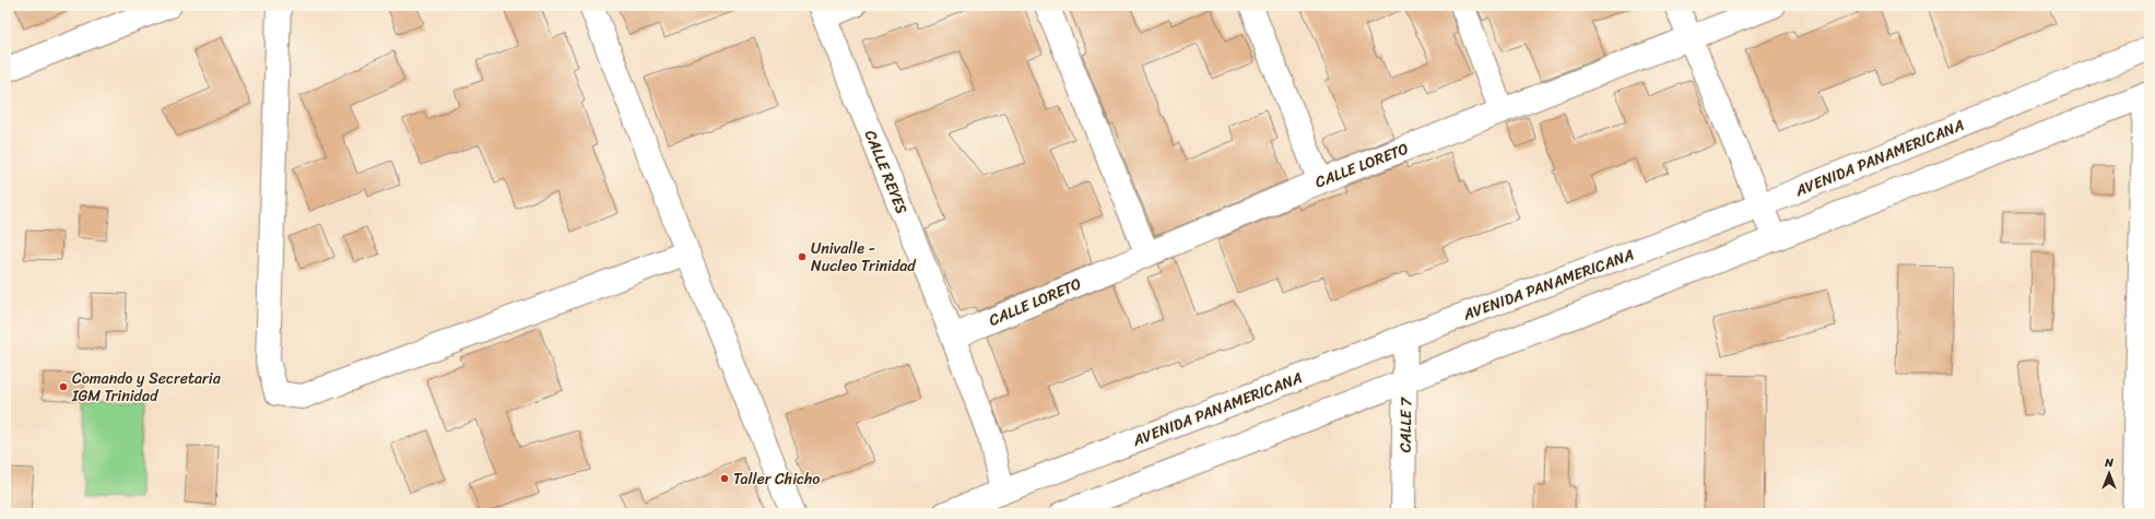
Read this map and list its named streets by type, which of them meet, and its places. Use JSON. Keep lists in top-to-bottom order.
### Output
{
  "streets": {
    "main road": [
      "AVENIDA PANAMERICANA",
      "CALLE LORETO",
      "CALLE REYES",
      "CALLE 7"
    ]
  },
  "crossings": [
    ["AVENIDA PANAMERICANA", "CALLE REYES"],
    ["AVENIDA PANAMERICANA", "CALLE 7"],
    ["CALLE LORETO", "CALLE REYES"]
  ],
  "places": ["Univalle - Nucleo Trinidad", "Comando y Secretaria IGM Trinidad", "Taller Chicho"],
  "north": "top"
}
